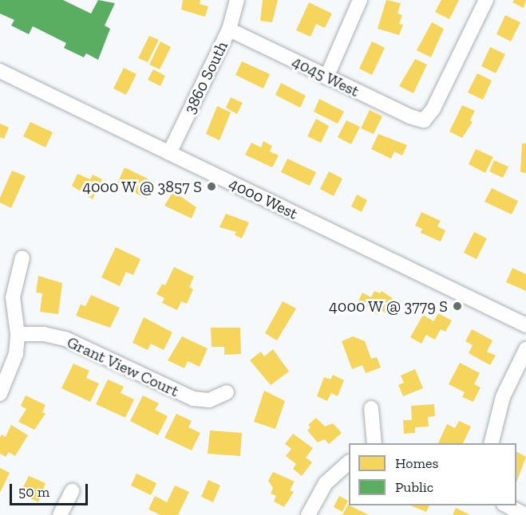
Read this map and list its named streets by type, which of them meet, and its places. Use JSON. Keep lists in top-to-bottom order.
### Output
{
  "streets": {
    "street": [
      "4045 West",
      "3860 South",
      "4000 West",
      "Grant View Court"
    ]
  },
  "crossings": [
    ["4045 West", "3860 South"],
    ["3860 South", "4000 West"]
  ],
  "places": ["4000 W @ 3857 S", "4000 W @ 3779 S"],
  "legend": ["Homes", "Public"],
  "scale_bar": "50 m"
}
